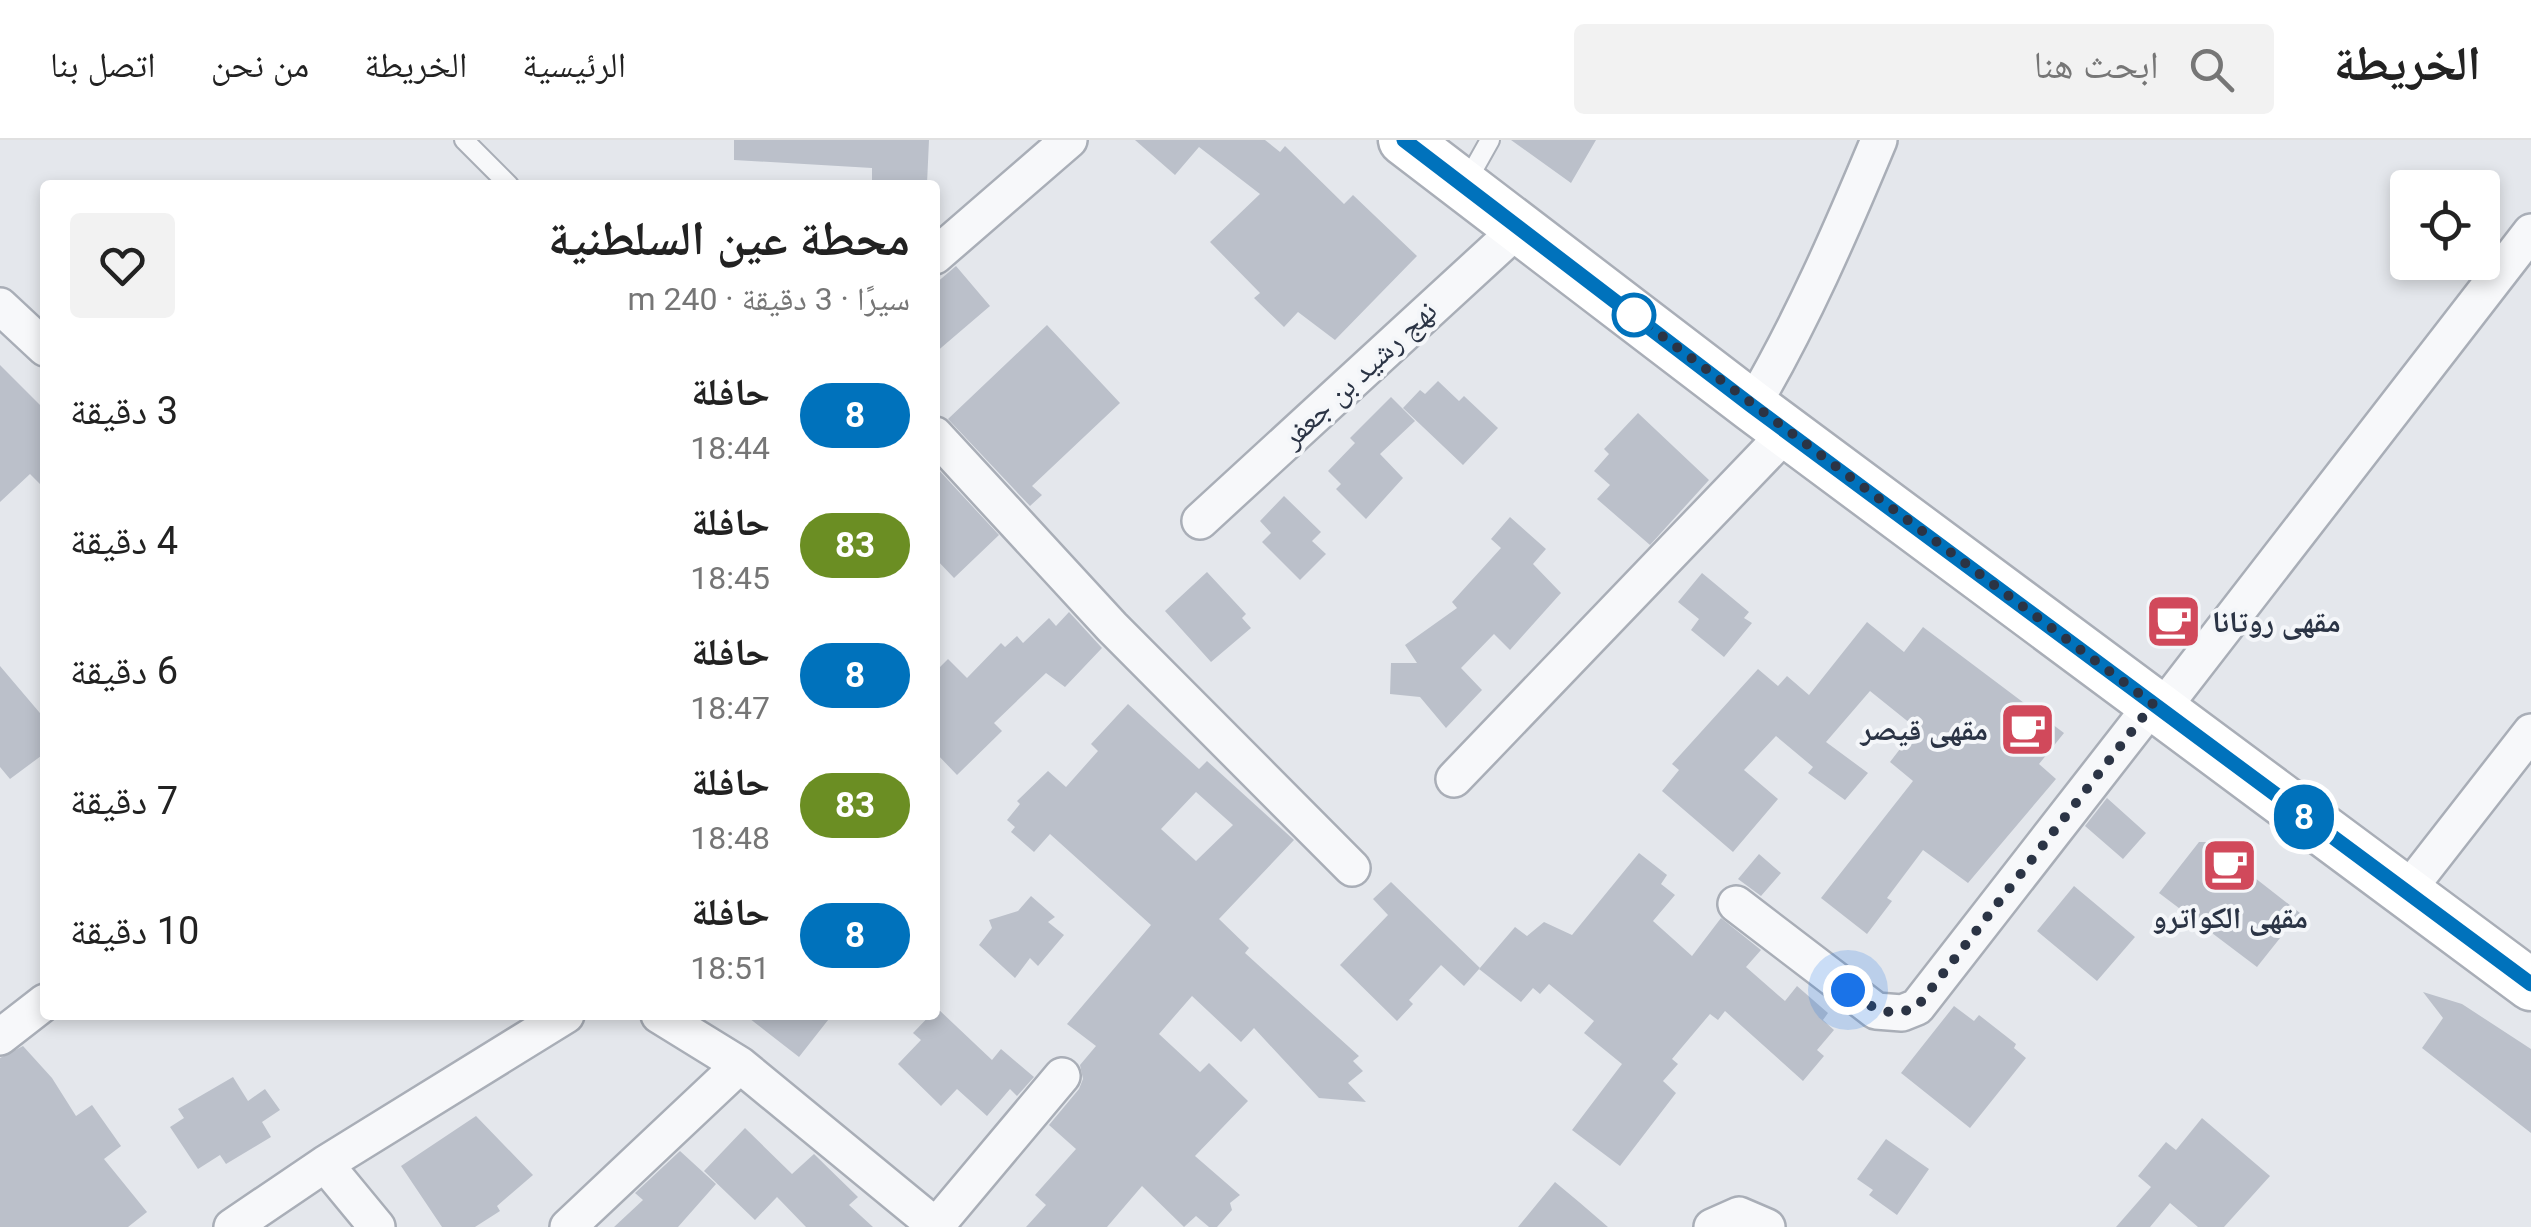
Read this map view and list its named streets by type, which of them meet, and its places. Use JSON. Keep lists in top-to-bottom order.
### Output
{
  "streets": {
    "street": ["نهج رشيد بن جعفر"]
  },
  "places": {
    "cafe": ["مقهى روتانا", "مقهى قيصر", "مقهى الكواترو"]
  },
  "lines": ["bus line 8"],
  "page": {
    "header": "الخريطة",
    "search": "ابحث هنا",
    "nav": [
      "الرئيسية",
      "الخريطة",
      "من نحن",
      "اتصل بنا"
    ],
    "on_map": "8",
    "heading": ["محطة عين السلطنية", "سيرًا · 3 دقيقة · 240 m"],
    "list": [
      {
        "mark": "8",
        "name": "حافلة",
        "note": "18:44",
        "value": "3 دقيقة"
      },
      {
        "mark": "83",
        "name": "حافلة",
        "note": "18:45",
        "value": "4 دقيقة"
      },
      {
        "mark": "8",
        "name": "حافلة",
        "note": "18:47",
        "value": "6 دقيقة"
      },
      {
        "mark": "83",
        "name": "حافلة",
        "note": "18:48",
        "value": "7 دقيقة"
      },
      {
        "mark": "8",
        "name": "حافلة",
        "note": "18:51",
        "value": "10 دقيقة"
      }
    ]
  }
}
